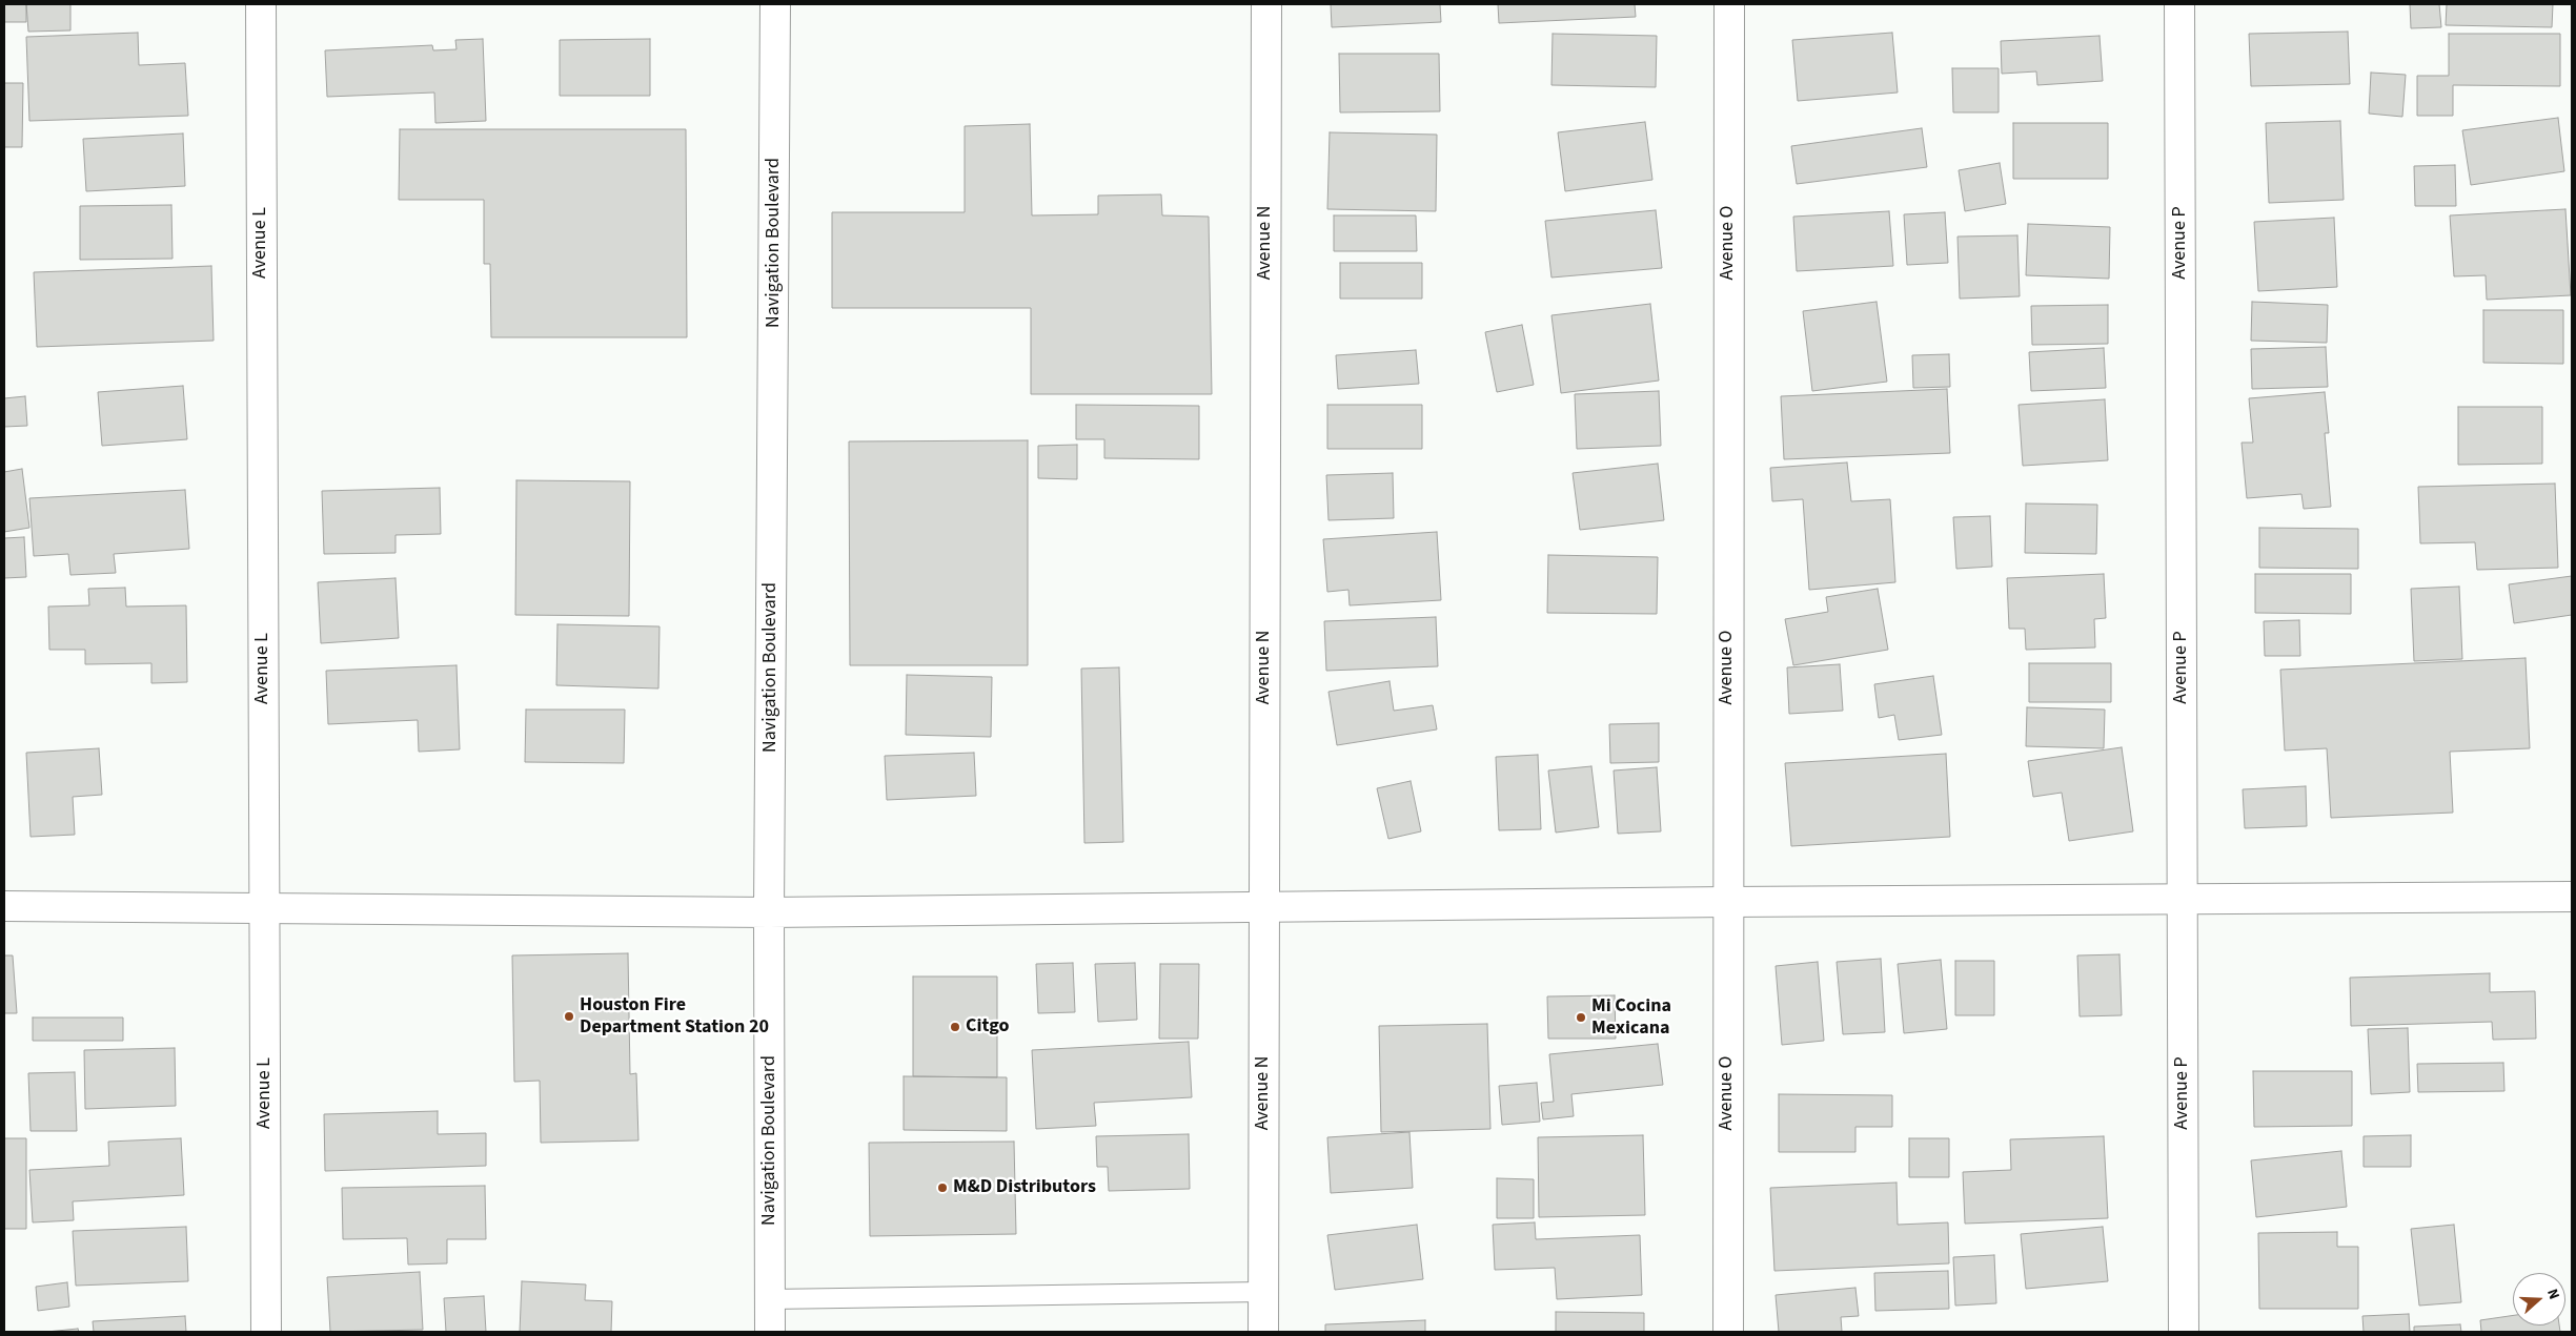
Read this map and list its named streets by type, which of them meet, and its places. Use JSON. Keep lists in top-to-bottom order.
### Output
{
  "streets": {
    "street": [
      "Avenue L",
      "Navigation Boulevard",
      "Avenue N",
      "Avenue O",
      "Avenue P"
    ]
  },
  "places": [
    "Houston Fire Department Station 20",
    "Mi Cocina Mexicana",
    "Citgo",
    "M&D Distributors"
  ],
  "north": "right"
}
